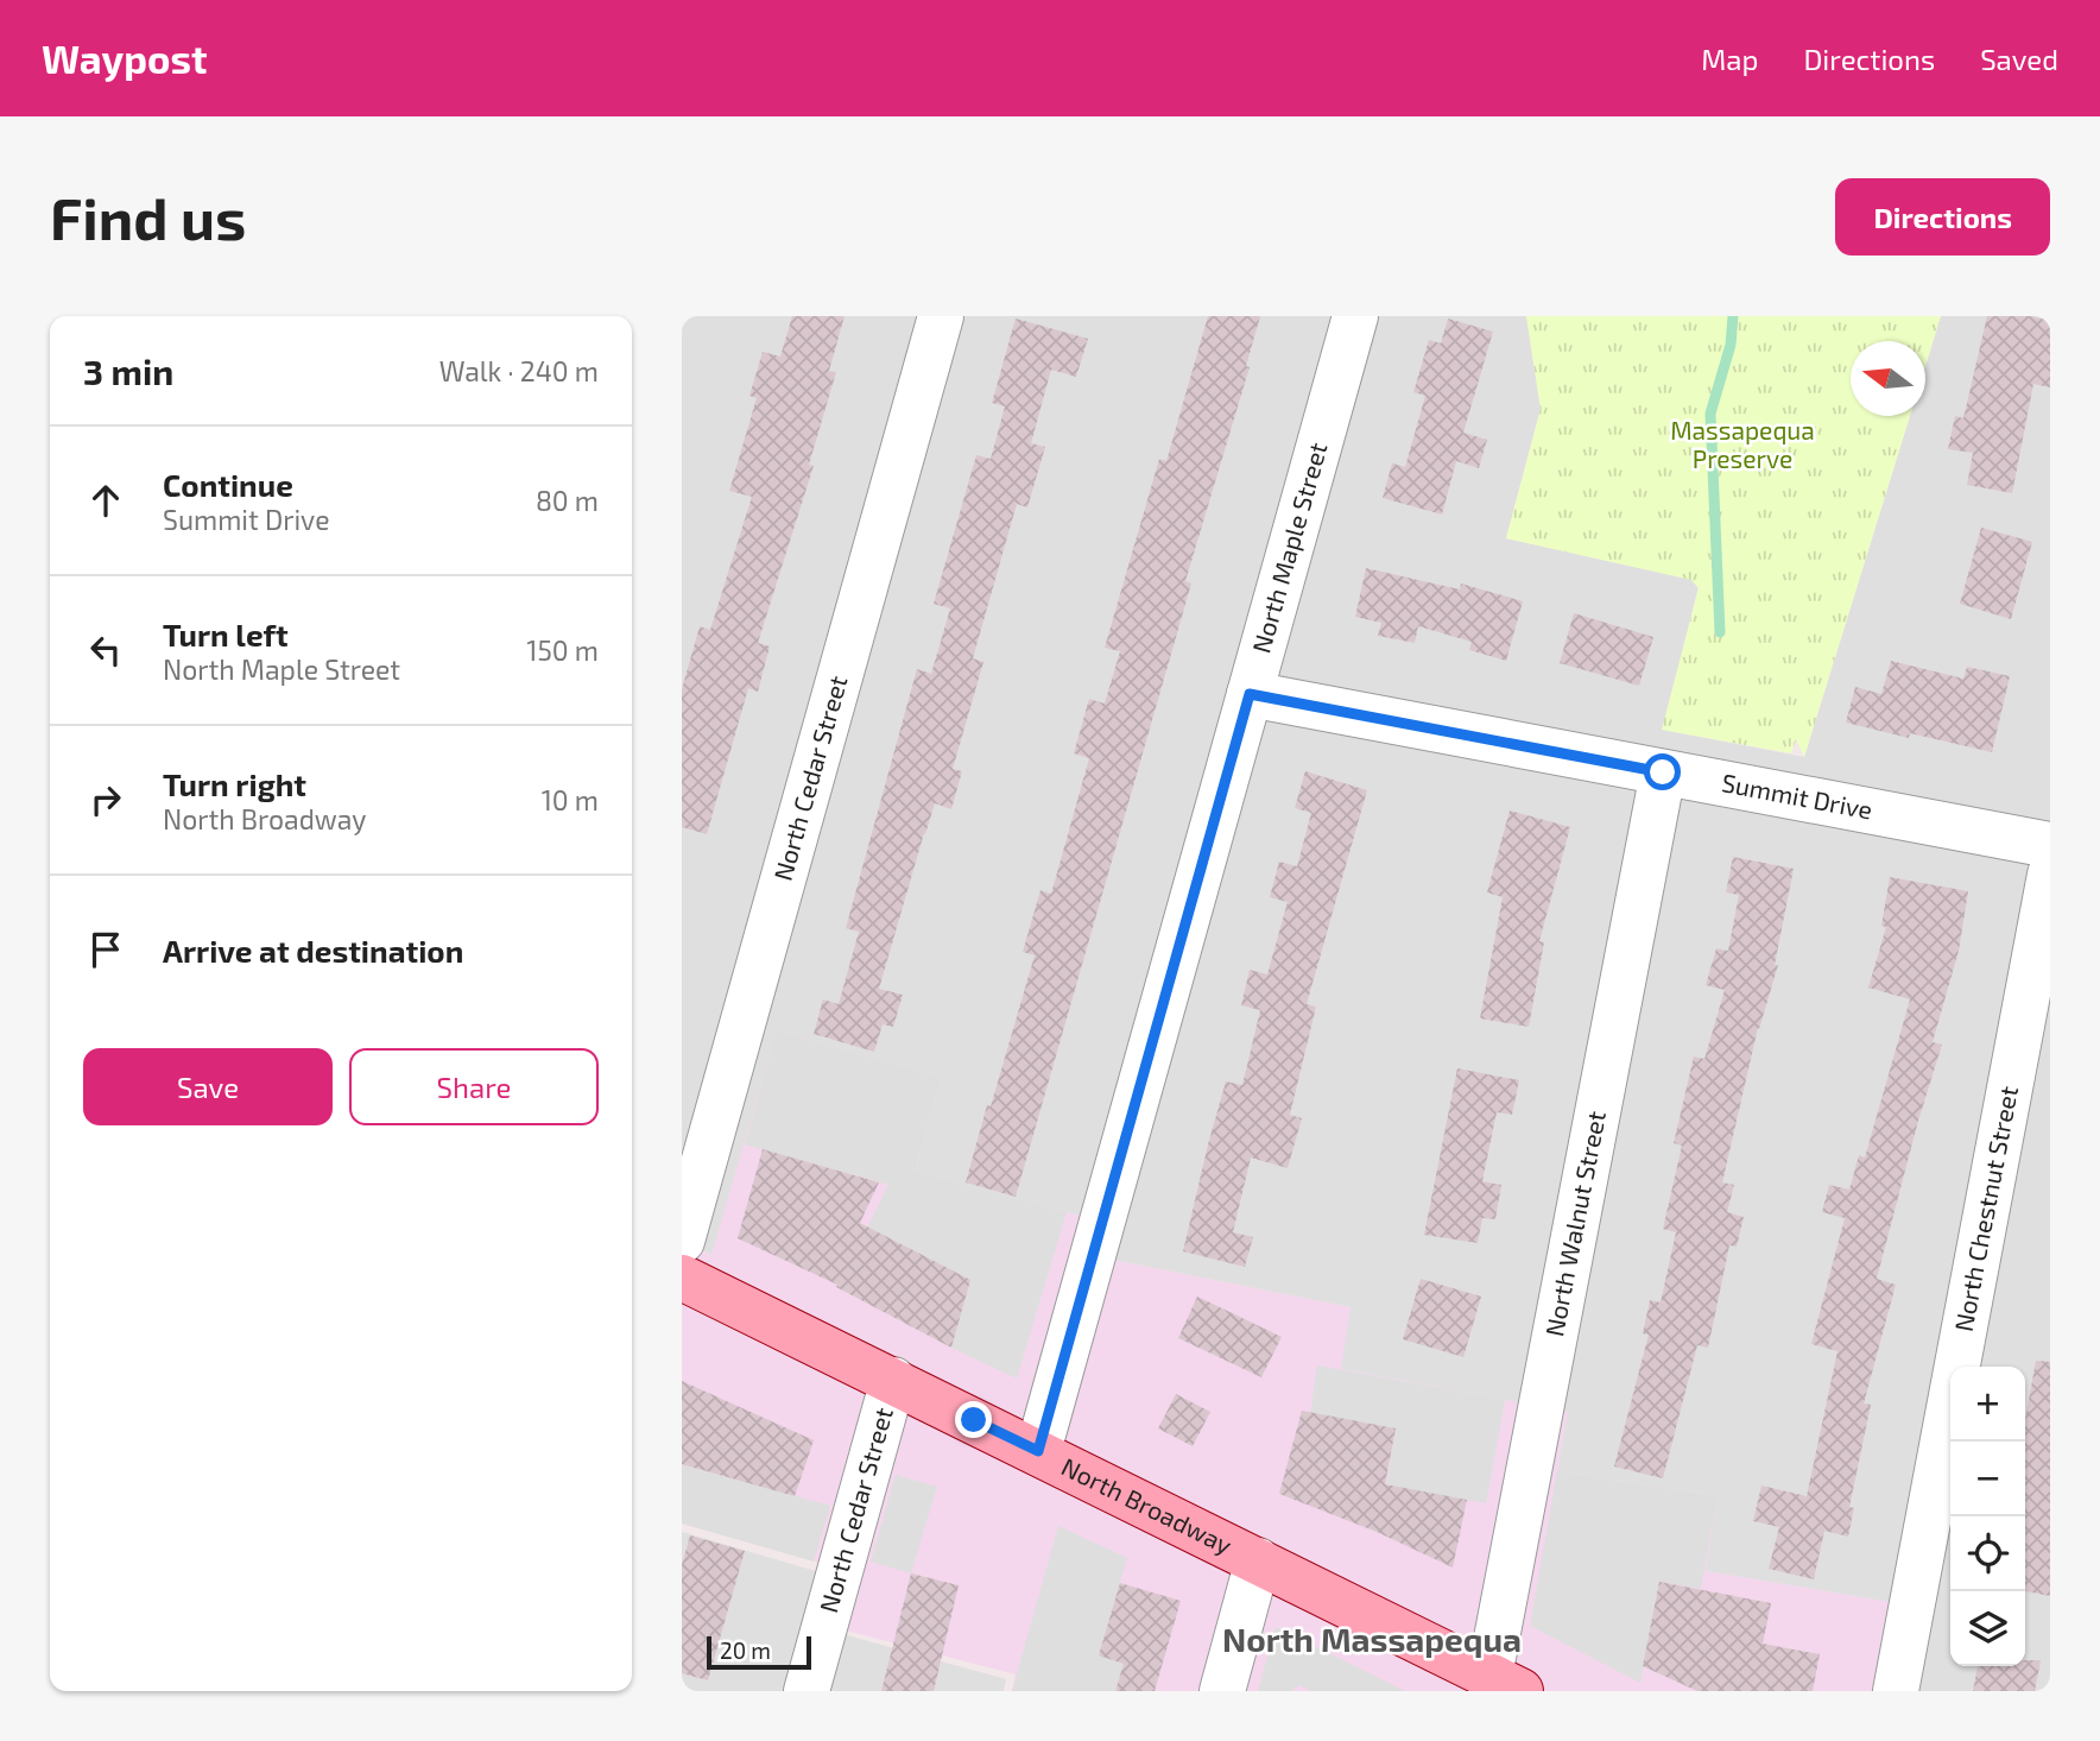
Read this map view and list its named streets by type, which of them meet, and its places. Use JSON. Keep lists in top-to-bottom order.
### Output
{
  "streets": {
    "main road": ["North Broadway"],
    "street": [
      "North Maple Street",
      "North Cedar Street",
      "Summit Drive",
      "North Chestnut Street",
      "North Walnut Street"
    ]
  },
  "crossings": [
    ["North Maple Street", "Summit Drive"],
    ["North Maple Street", "North Broadway"],
    ["North Cedar Street", "North Broadway"],
    ["Summit Drive", "North Walnut Street"],
    ["North Walnut Street", "North Broadway"]
  ],
  "districts": ["North Massapequa"],
  "parks": ["Massapequa Preserve"],
  "scale_bar": "20 m",
  "north": "left",
  "page": {
    "header": "Waypost",
    "nav": ["Map", "Directions", "Saved"],
    "buttons": [
      "Directions",
      ["Save", "Share"]
    ],
    "title": "Find us",
    "heading": ["3 min", "Walk · 240 m"],
    "list": [
      ["Continue", "Summit Drive", "80 m"],
      ["Turn left", "North Maple Street", "150 m"],
      ["Turn right", "North Broadway", "10 m"],
      "Arrive at destination"
    ],
    "map_buttons": ["+", "−"],
    "scale": "20 m"
  }
}
